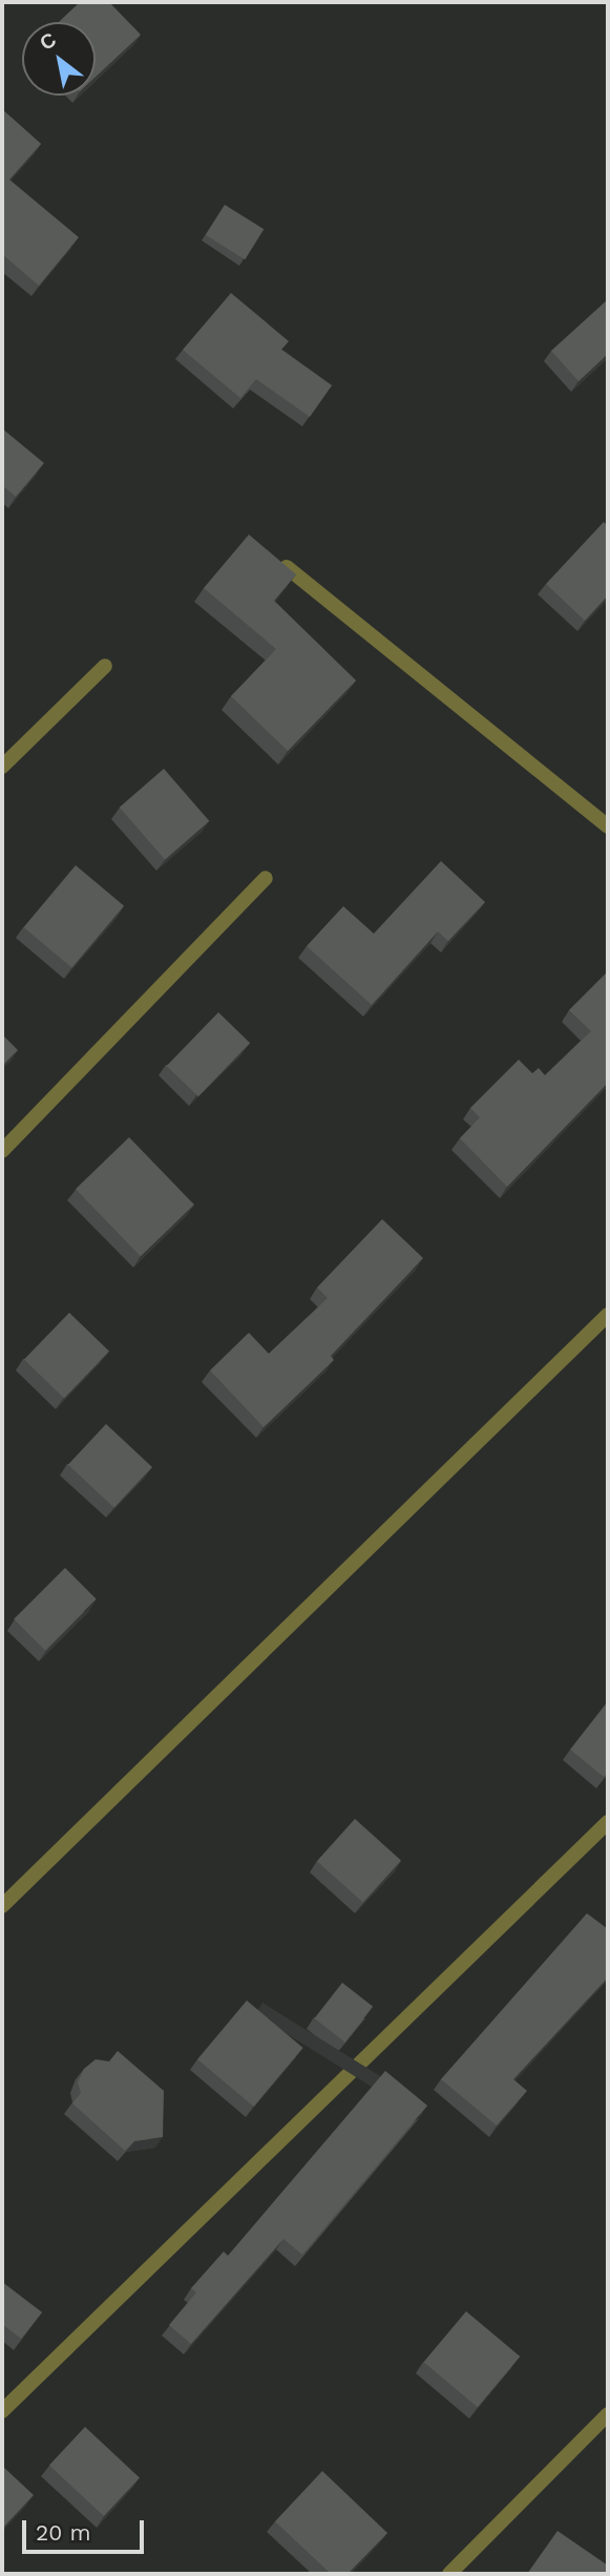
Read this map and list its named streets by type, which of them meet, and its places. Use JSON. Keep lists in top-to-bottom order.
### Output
{
  "scale_bar": "20 m",
  "north": "top left"
}
